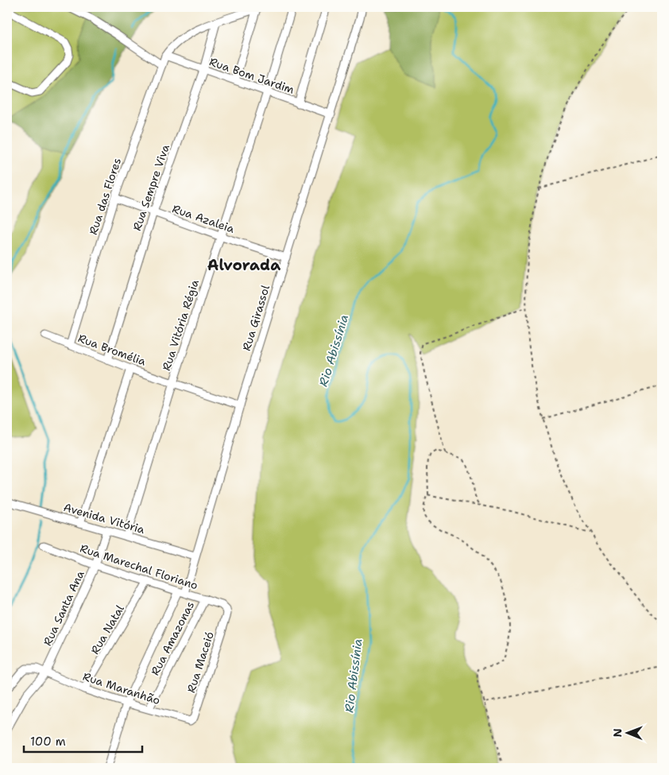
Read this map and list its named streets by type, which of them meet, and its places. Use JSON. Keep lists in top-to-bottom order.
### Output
{
  "streets": {
    "street": [
      "Rua Bom Jardim",
      "Rua Sempre Viva",
      "Rua das Flores",
      "Rua Azaleia",
      "Rua Girassol",
      "Rua Vitória Régia",
      "Rua Bromélia",
      "Avenida Vitória",
      "Rua Marechal Floriano",
      "Rua Santa Ana",
      "Rua Natal",
      "Rua Amazonas",
      "Rua Maceió",
      "Rua Maranhão"
    ]
  },
  "crossings": [
    ["Rua Bom Jardim", "Rua Sempre Viva"],
    ["Rua Bom Jardim", "Rua das Flores"],
    ["Rua Bom Jardim", "Rua Girassol"],
    ["Rua Bom Jardim", "Rua Vitória Régia"],
    ["Rua Sempre Viva", "Rua Azaleia"],
    ["Rua Sempre Viva", "Rua Bromélia"],
    ["Rua das Flores", "Rua Azaleia"],
    ["Rua das Flores", "Rua Bromélia"],
    ["Rua Azaleia", "Rua Girassol"],
    ["Rua Azaleia", "Rua Vitória Régia"],
    ["Rua Girassol", "Rua Bromélia"],
    ["Rua Girassol", "Avenida Vitória"],
    ["Rua Girassol", "Rua Marechal Floriano"],
    ["Rua Girassol", "Rua Maranhão"],
    ["Rua Vitória Régia", "Rua Bromélia"],
    ["Rua Vitória Régia", "Avenida Vitória"],
    ["Avenida Vitória", "Rua Santa Ana"],
    ["Rua Marechal Floriano", "Rua Santa Ana"],
    ["Rua Marechal Floriano", "Rua Natal"],
    ["Rua Marechal Floriano", "Rua Amazonas"],
    ["Rua Marechal Floriano", "Rua Maceió"],
    ["Rua Santa Ana", "Rua Maranhão"],
    ["Rua Natal", "Rua Maranhão"],
    ["Rua Amazonas", "Rua Maranhão"],
    ["Rua Maceió", "Rua Maranhão"]
  ],
  "districts": ["Alvorada"],
  "water": ["Rio Abissínia"],
  "scale_bar": "100 m",
  "north": "left"
}
